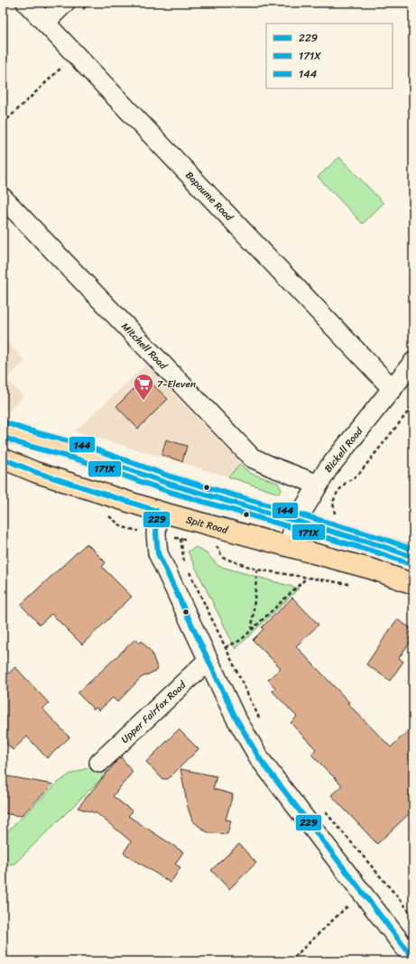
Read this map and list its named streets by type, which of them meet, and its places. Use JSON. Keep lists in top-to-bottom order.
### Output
{
  "streets": {
    "highway": ["Spit Road"],
    "street": [
      "Bapaume Road",
      "Mitchell Road",
      "Bickell Road",
      "Upper Fairfax Road"
    ]
  },
  "crossings": [
    ["Bapaume Road", "Bickell Road"],
    ["Mitchell Road", "Bickell Road"],
    ["Bickell Road", "Spit Road"]
  ],
  "places": {
    "supermarket": ["7-Eleven"]
  },
  "lines": ["transit line 144", "transit line 171X", "transit line 229"],
  "legend": ["229", "171X", "144"]
}
